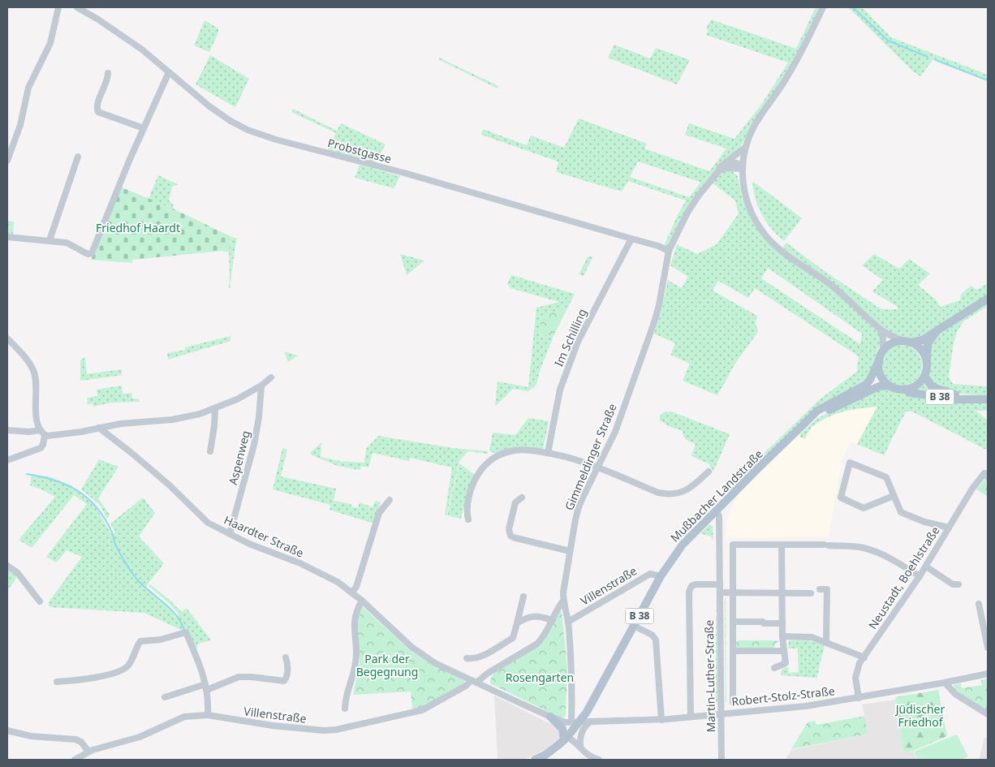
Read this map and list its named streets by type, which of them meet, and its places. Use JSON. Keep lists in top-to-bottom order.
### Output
{
  "streets": {
    "main road": ["B 38", "Mußbacher Landstraße"],
    "street": [
      "Probstgasse",
      "Im Schilling",
      "Gimmeldinger Straße",
      "Aspenweg",
      "Haardter Straße",
      "Neustadt, Boehlstraße",
      "Villenstraße",
      "Martin-Luther-Straße",
      "Robert-Stolz-Straße"
    ]
  },
  "crossings": [
    ["Probstgasse", "Im Schilling"],
    ["Probstgasse", "Gimmeldinger Straße"],
    ["B 38", "Gimmeldinger Straße"],
    ["B 38", "Mußbacher Landstraße"],
    ["B 38", "Haardter Straße"],
    ["B 38", "Robert-Stolz-Straße"],
    ["Gimmeldinger Straße", "Mußbacher Landstraße"],
    ["Gimmeldinger Straße", "Haardter Straße"],
    ["Gimmeldinger Straße", "Villenstraße"],
    ["Gimmeldinger Straße", "Robert-Stolz-Straße"],
    ["Aspenweg", "Haardter Straße"],
    ["Mußbacher Landstraße", "Haardter Straße"],
    ["Mußbacher Landstraße", "Villenstraße"],
    ["Mußbacher Landstraße", "Martin-Luther-Straße"],
    ["Mußbacher Landstraße", "Robert-Stolz-Straße"],
    ["Haardter Straße", "Villenstraße"],
    ["Haardter Straße", "Robert-Stolz-Straße"],
    ["Neustadt, Boehlstraße", "Martin-Luther-Straße"],
    ["Neustadt, Boehlstraße", "Robert-Stolz-Straße"],
    ["Martin-Luther-Straße", "Robert-Stolz-Straße"]
  ],
  "parks": [
    "Friedhof Haardt",
    "Park der Begegnung",
    "Rosengarten",
    "Jüdischer Friedhof"
  ]
}
